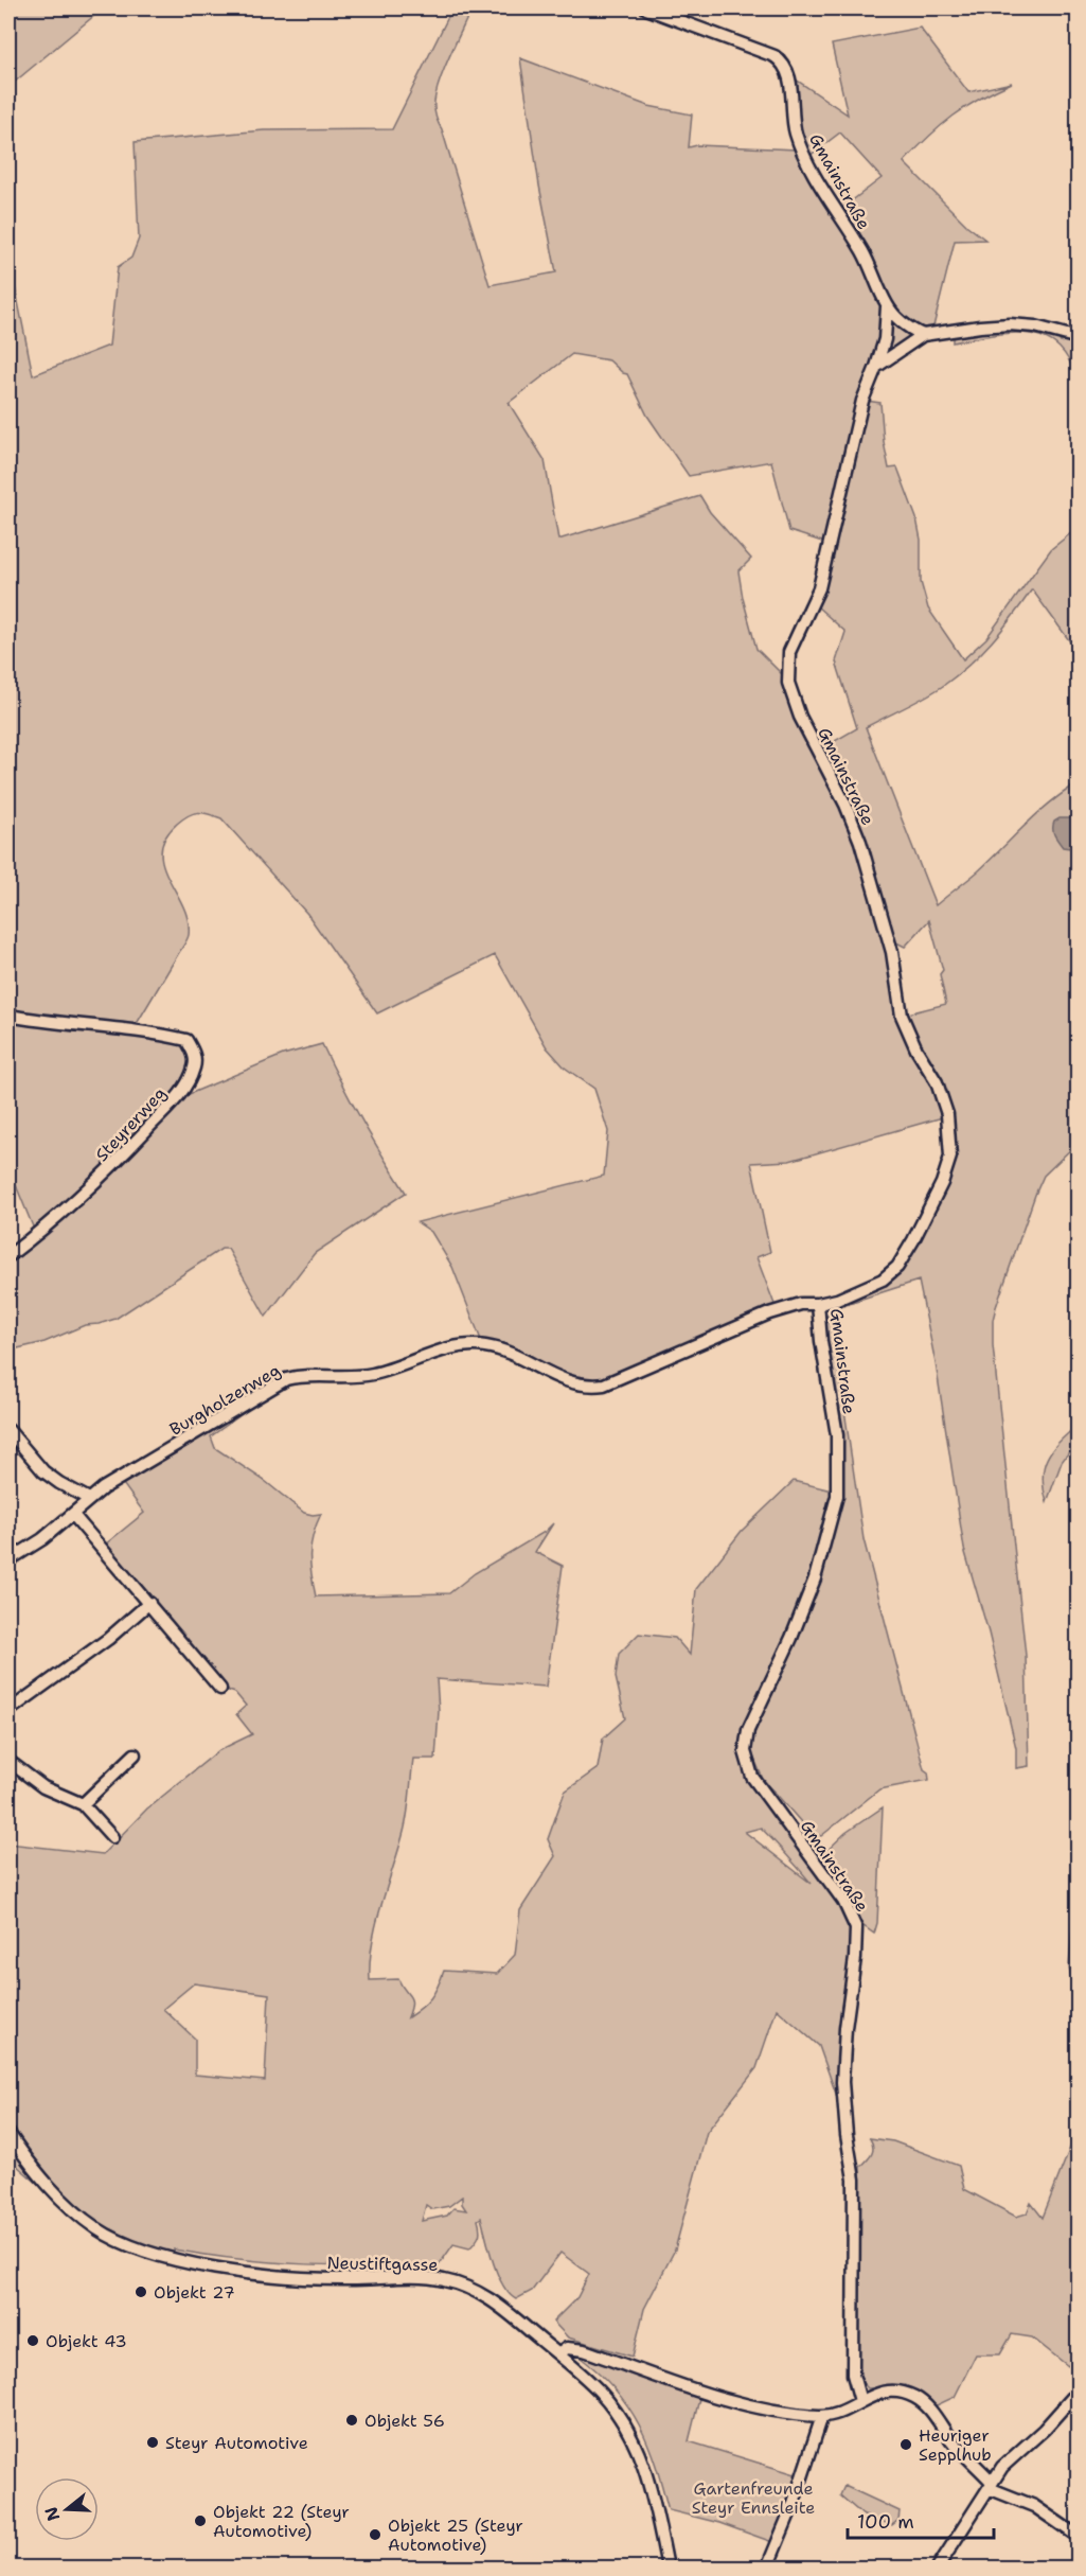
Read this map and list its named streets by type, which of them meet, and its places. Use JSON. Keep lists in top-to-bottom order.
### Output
{
  "streets": {
    "street": [
      "Gmainstraße",
      "Steyrerweg",
      "Burgholzerweg",
      "Neustiftgasse"
    ]
  },
  "crossings": [
    ["Gmainstraße", "Burgholzerweg"]
  ],
  "parks": ["Gartenfreunde Steyr Ennsleite"],
  "places": [
    "Objekt 27",
    "Objekt 43",
    "Objekt 56",
    "Steyr Automotive",
    "Heuriger Sepplhub",
    "Objekt 22 (Steyr Automotive)",
    "Objekt 25 (Steyr Automotive)"
  ],
  "scale_bar": "100 m",
  "north": "left"
}
